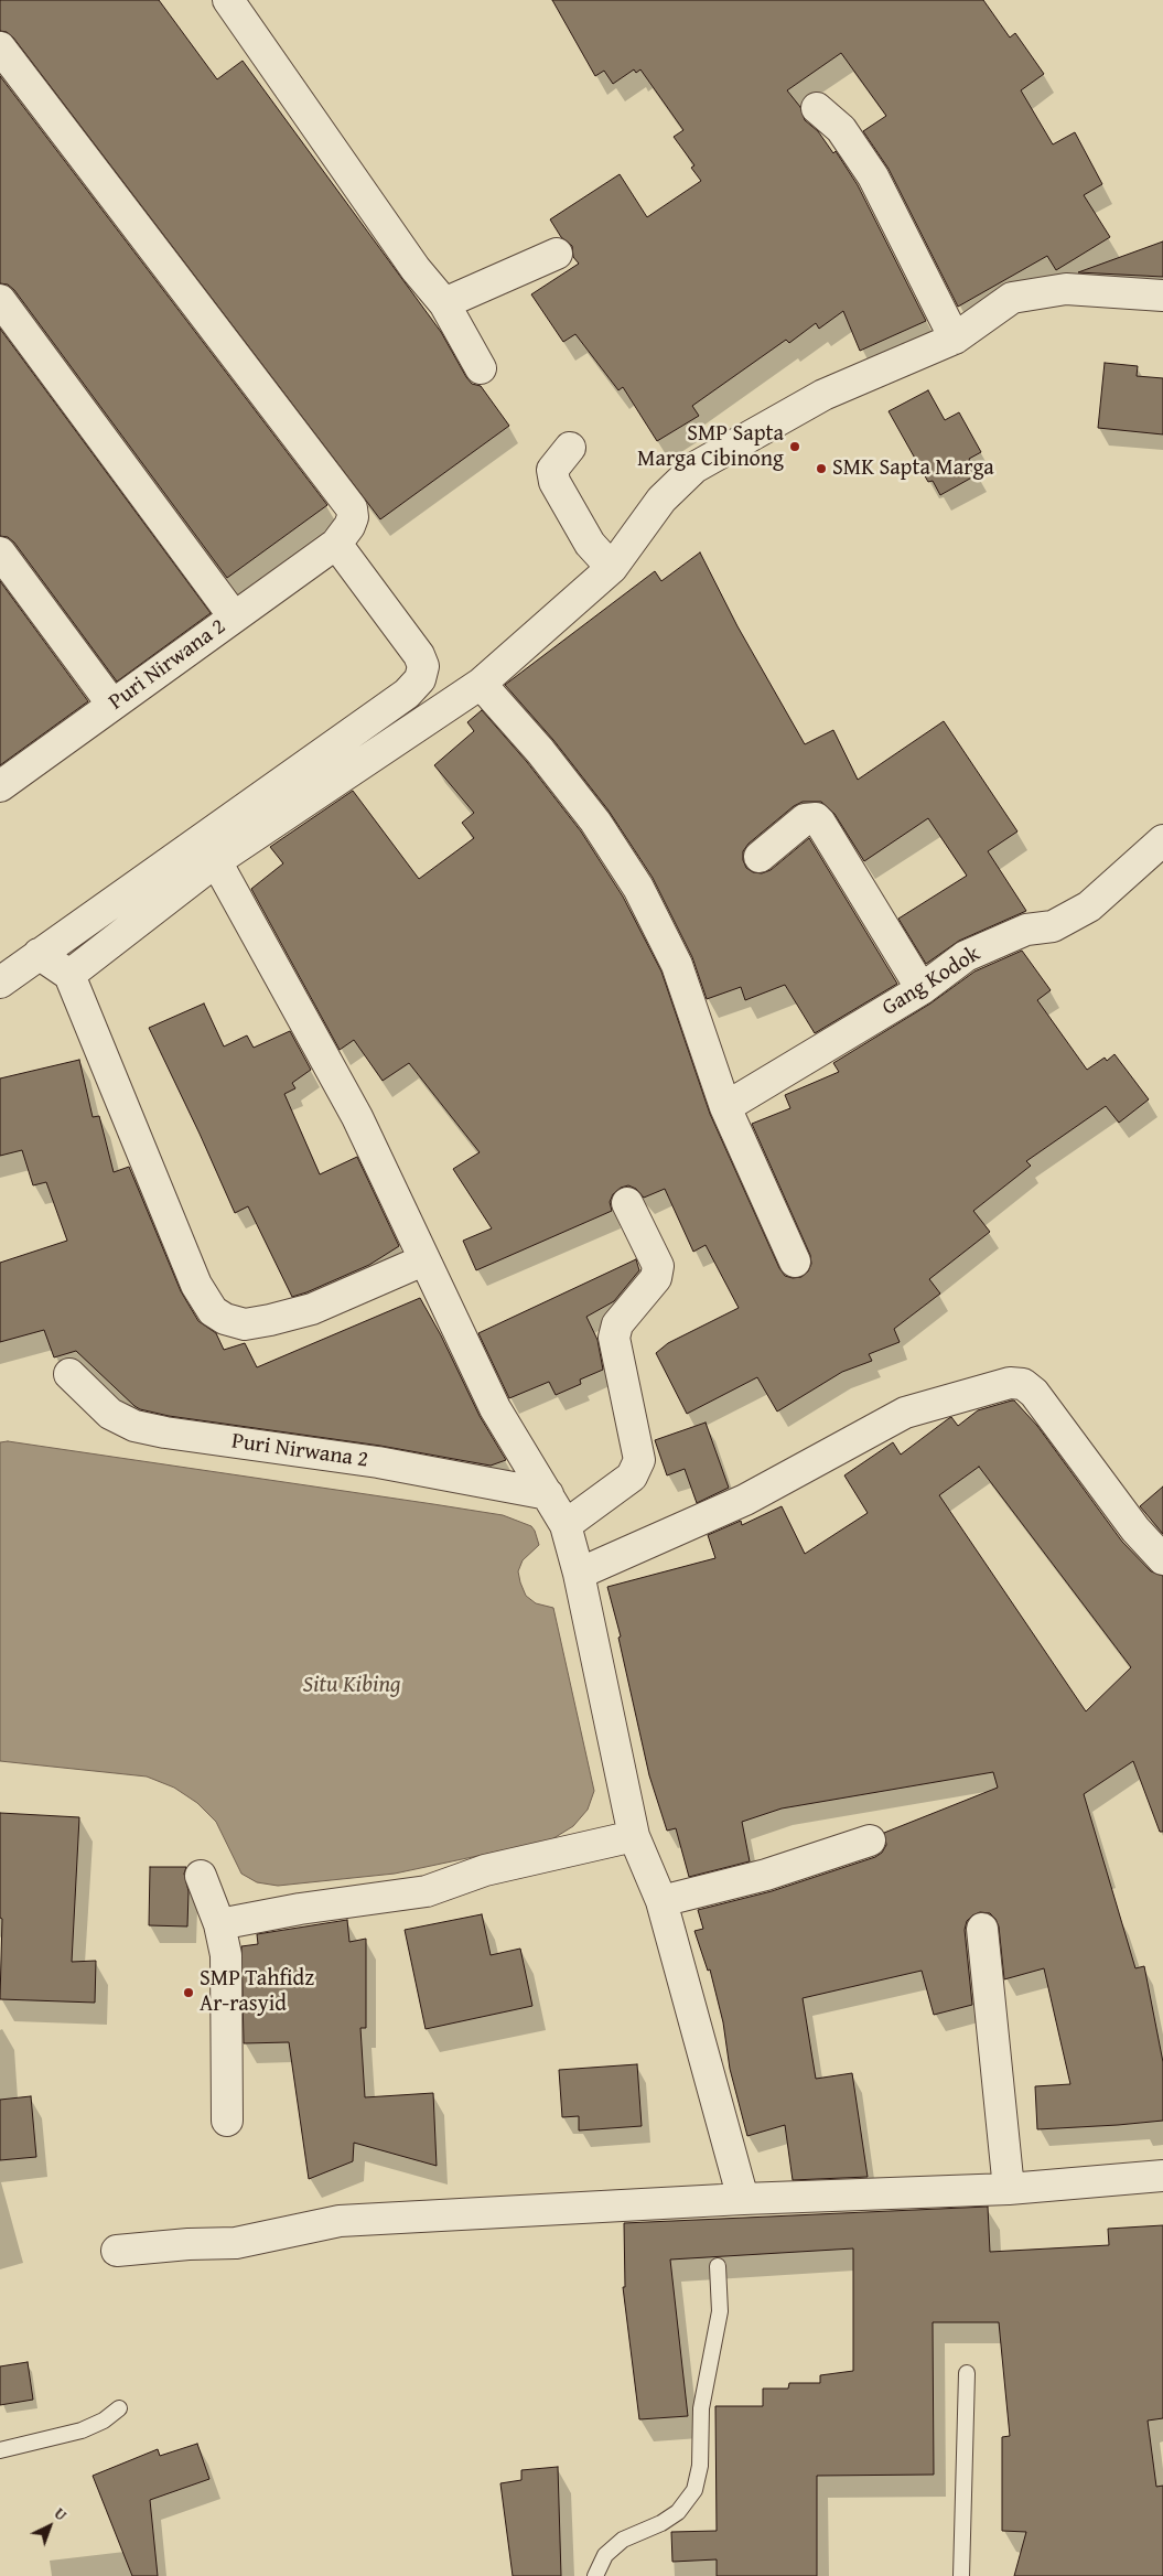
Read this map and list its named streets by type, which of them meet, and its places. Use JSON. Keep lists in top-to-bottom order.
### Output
{
  "streets": {
    "street": ["Puri Nirwana 2", "Gang Kodok"]
  },
  "water": ["Situ Kibing"],
  "places": ["SMP Sapta Marga Cibinong", "SMK Sapta Marga", "SMP Tahfidz Ar-rasyid"],
  "north": "top right"
}
